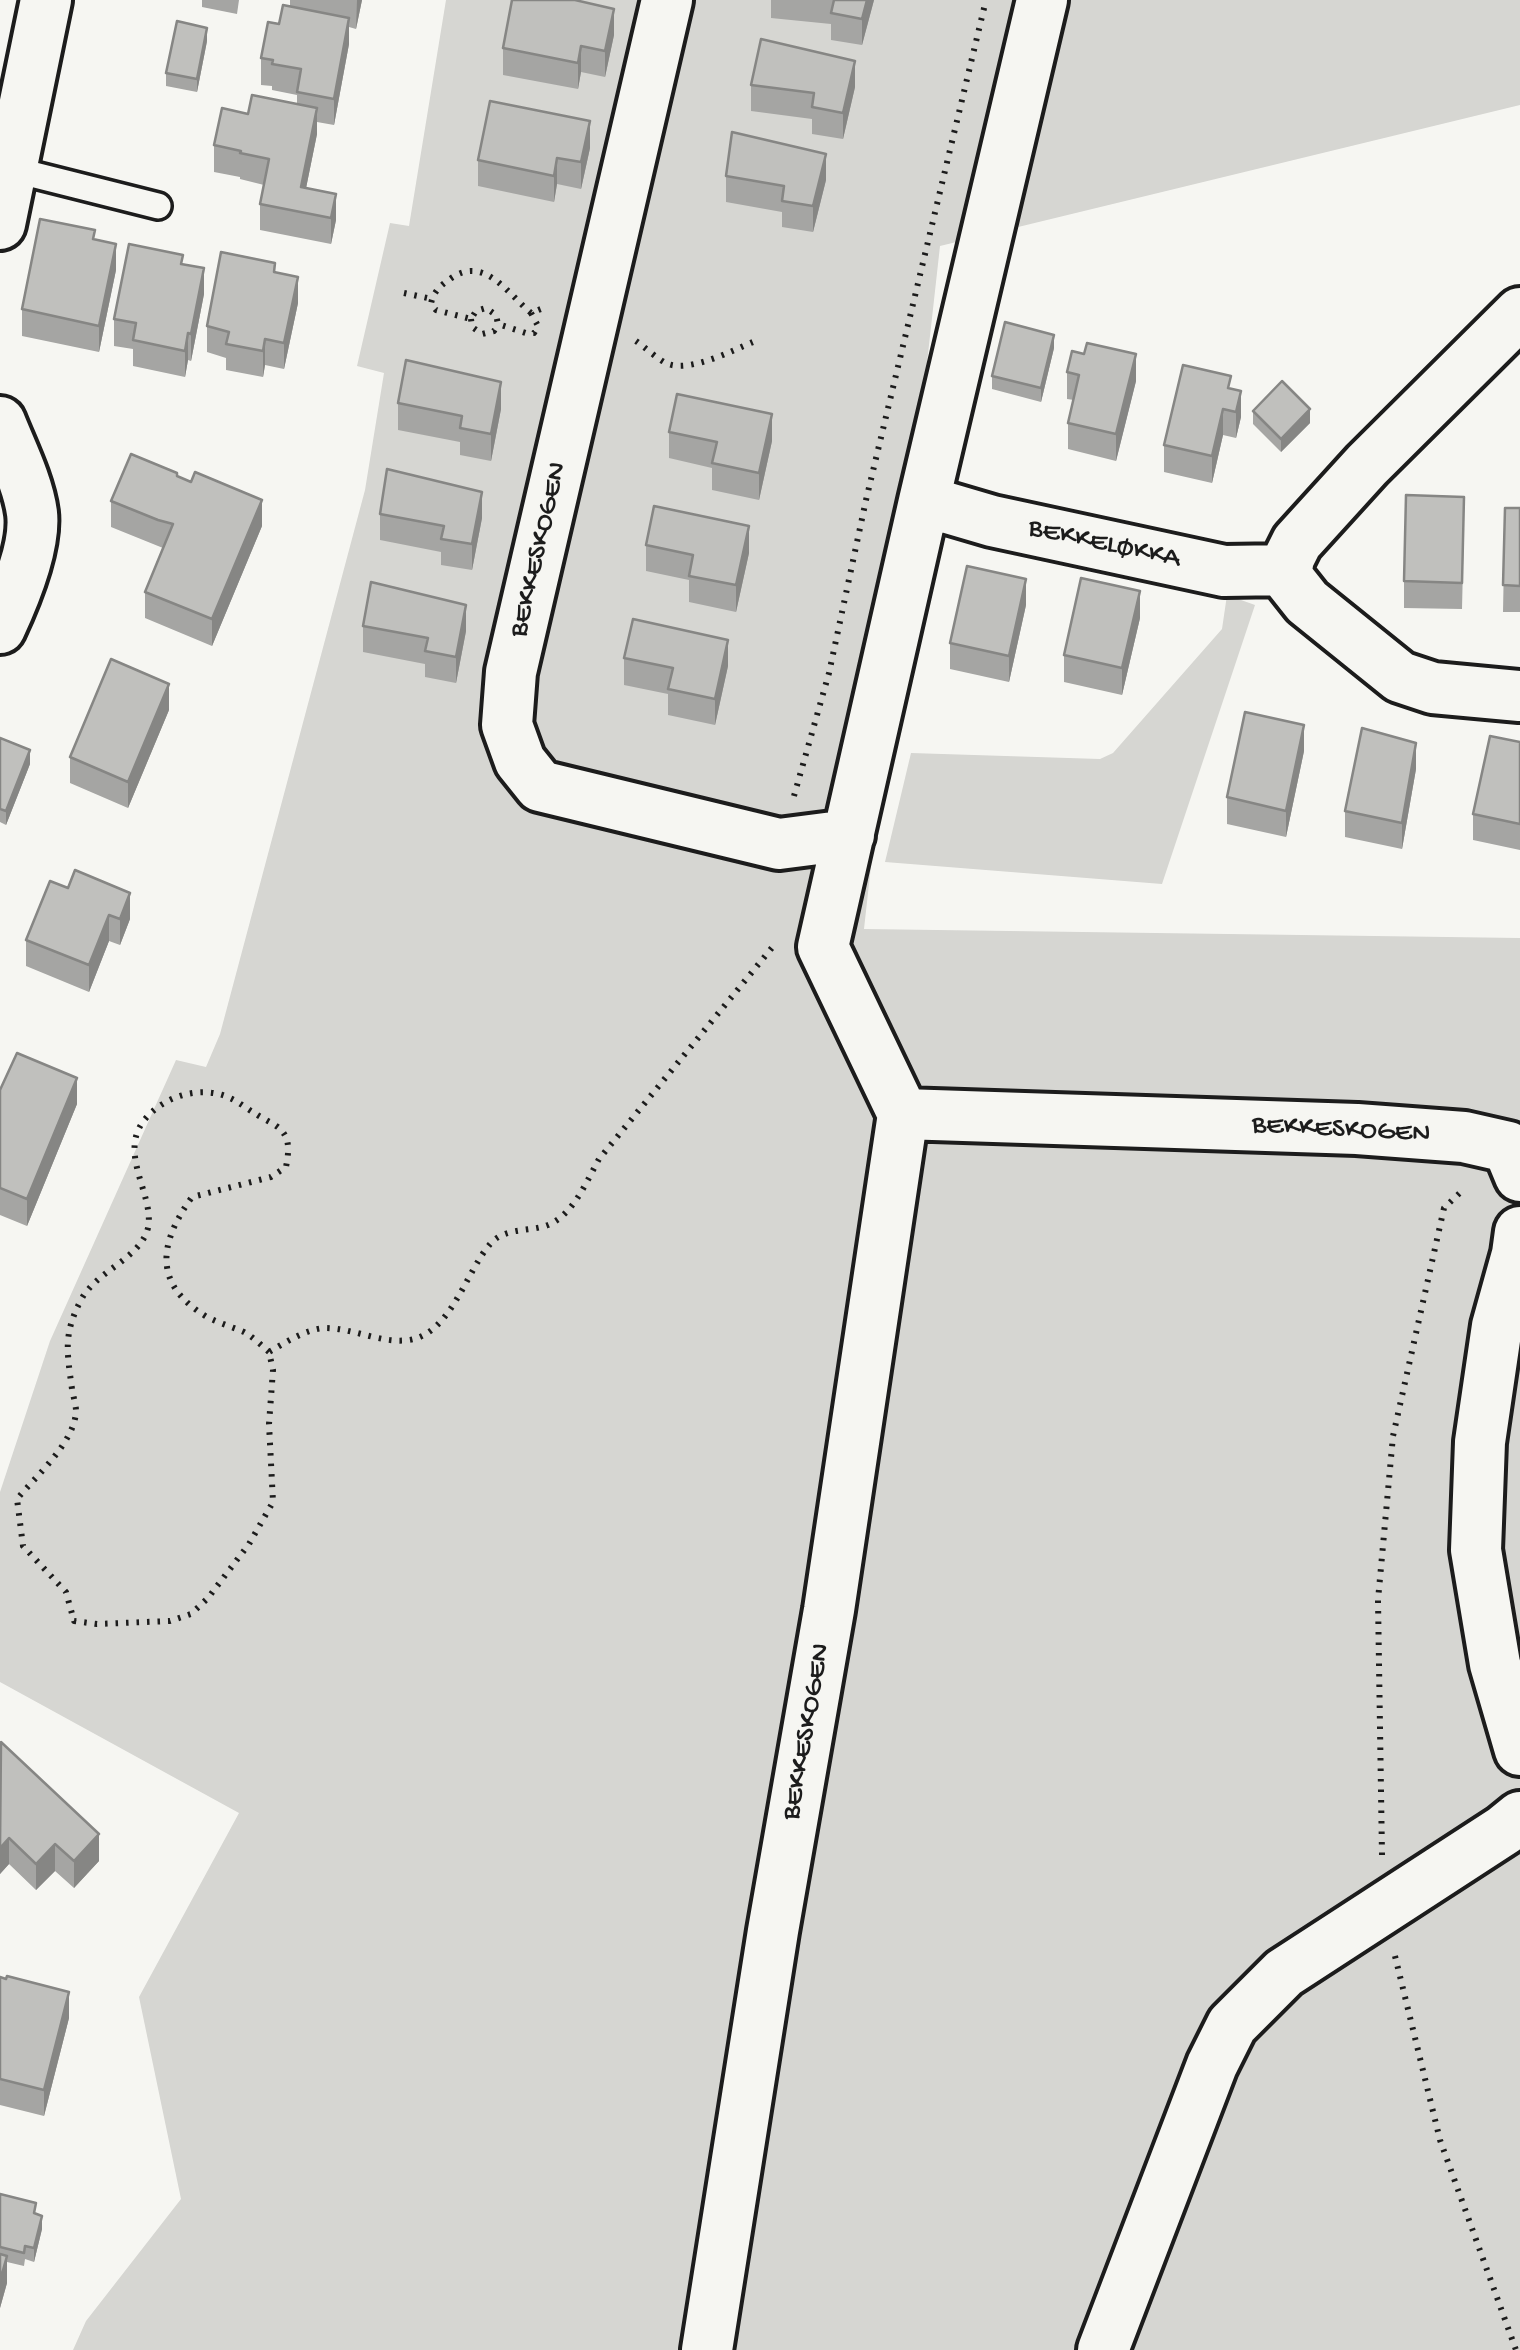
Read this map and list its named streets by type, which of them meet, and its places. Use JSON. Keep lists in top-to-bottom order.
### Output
{
  "streets": {
    "street": ["BEKKELØKKA", "BEKKESKOGEN"]
  }
}
